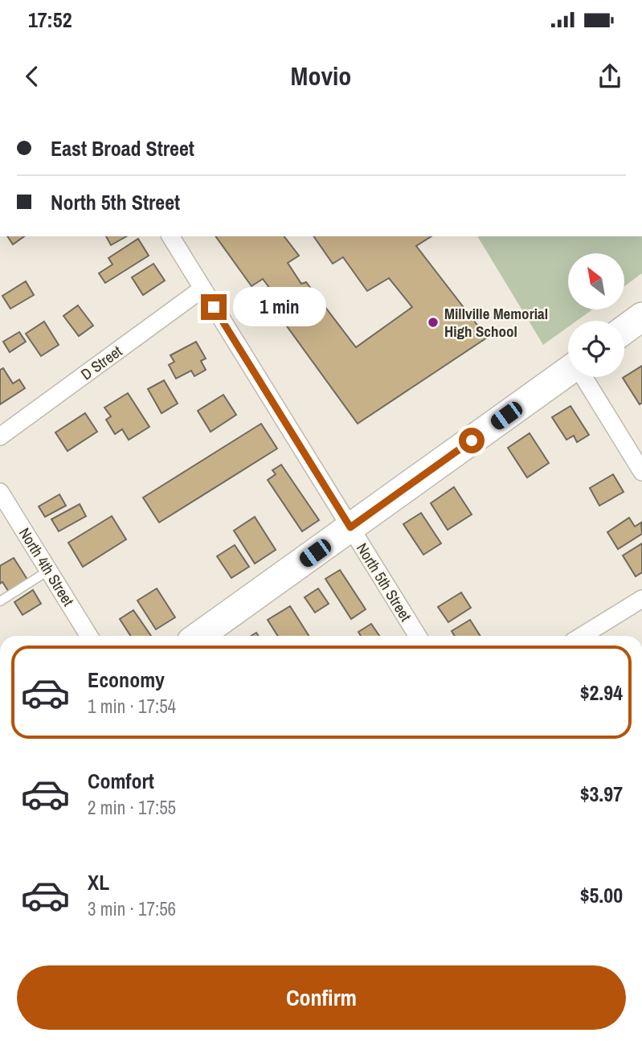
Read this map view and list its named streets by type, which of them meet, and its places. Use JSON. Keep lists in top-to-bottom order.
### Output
{
  "streets": {
    "street": ["D Street", "North 4th Street", "North 5th Street"]
  },
  "crossings": [
    ["D Street", "North 5th Street"]
  ],
  "places": ["Millville Memorial High School"],
  "north": "top left",
  "page": {
    "status": "17:52",
    "header": "Movio",
    "banner": ["East Broad Street", "North 5th Street"],
    "bubble": "1 min",
    "list": [
      {
        "name": "Economy",
        "note": "1 min · 17:54",
        "value": "$2.94"
      },
      {
        "name": "Comfort",
        "note": "2 min · 17:55",
        "value": "$3.97"
      },
      {
        "name": "XL",
        "note": "3 min · 17:56",
        "value": "$5.00"
      }
    ],
    "buttons": "Confirm"
  }
}
